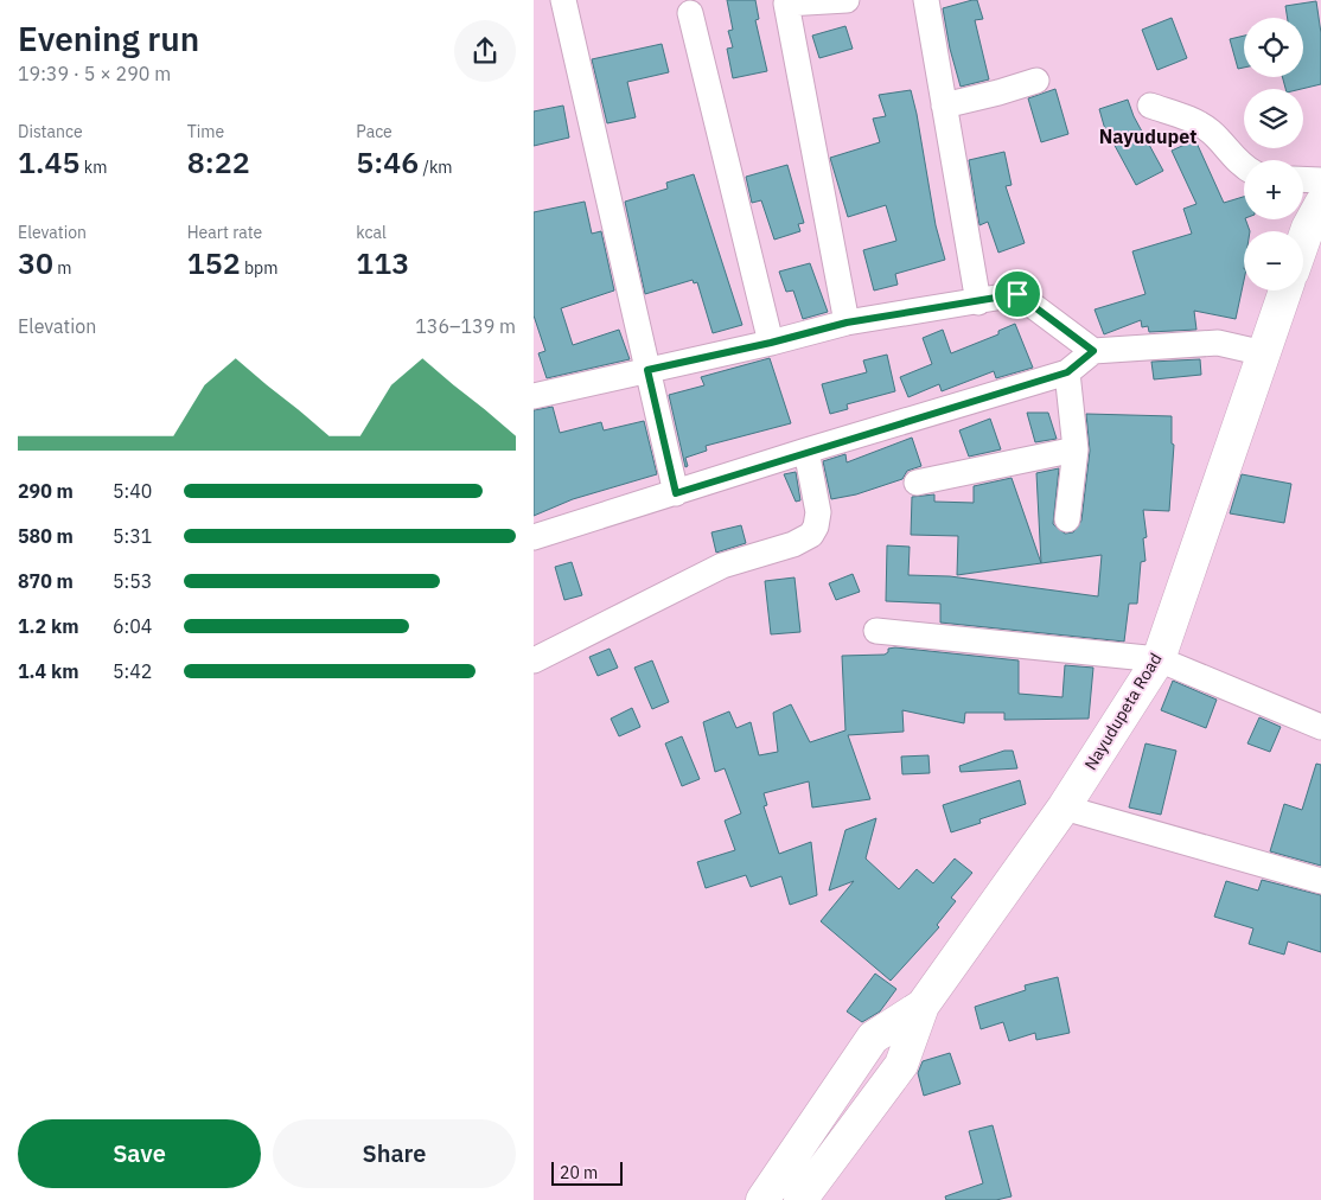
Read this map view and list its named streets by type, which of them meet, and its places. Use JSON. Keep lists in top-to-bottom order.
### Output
{
  "streets": {
    "street": ["Nayudupeta Road"]
  },
  "districts": ["Nayudupet"],
  "scale_bar": "20 m",
  "page": {
    "heading": ["Evening run", "19:39 · 5 × 290 m"],
    "map_buttons": ["+", "−"],
    "stats": [
      ["Distance", "1.45 km"],
      ["Time", "8:22"],
      ["Pace", "5:46 /km"],
      ["Elevation", "30 m"],
      ["Heart rate", "152 bpm"],
      ["kcal", "113"]
    ],
    "chart": ["Elevation", "136–139 m"],
    "list": [
      {
        "name": "290 m",
        "note": "5:40"
      },
      {
        "name": "580 m",
        "note": "5:31"
      },
      {
        "name": "870 m",
        "note": "5:53"
      },
      {
        "name": "1.2 km",
        "note": "6:04"
      },
      {
        "name": "1.4 km",
        "note": "5:42"
      }
    ],
    "buttons": ["Save", "Share"],
    "scale": "20 m"
  }
}
